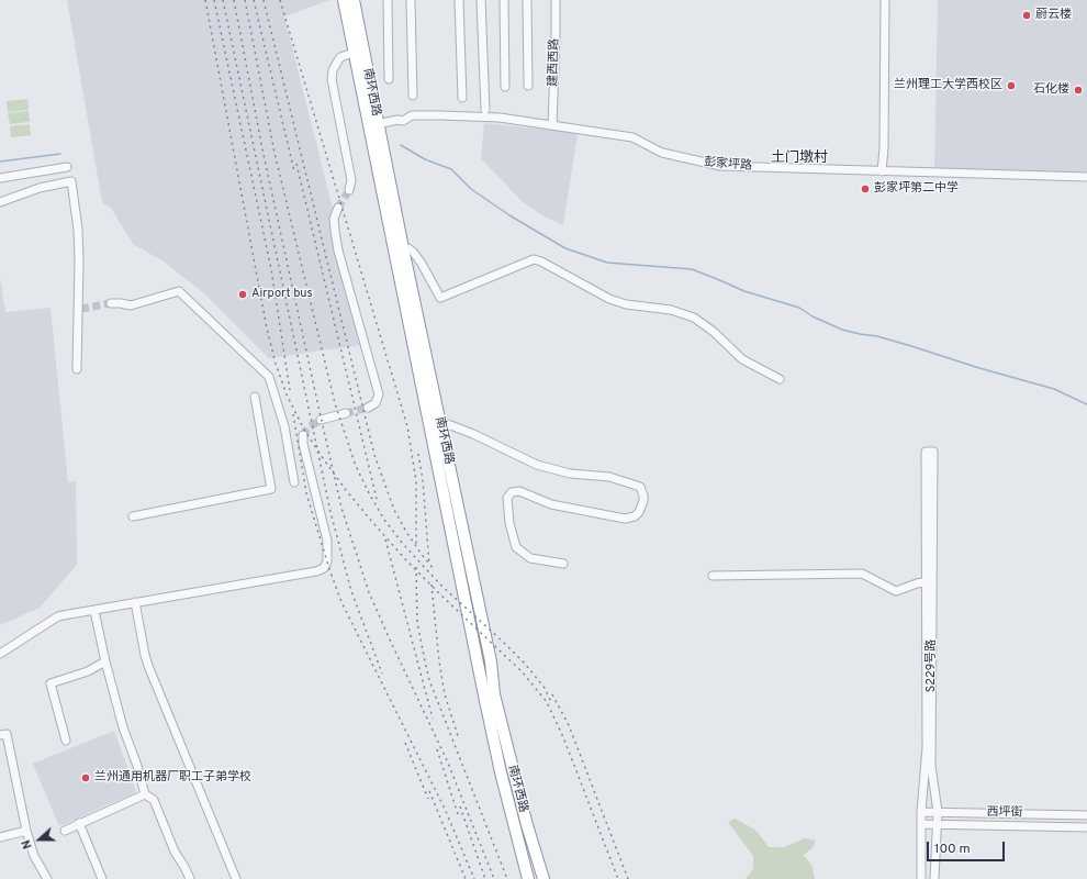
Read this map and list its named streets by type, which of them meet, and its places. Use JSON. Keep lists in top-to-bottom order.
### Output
{
  "streets": {
    "highway": ["南环西路"],
    "street": [
      "建西西路",
      "彭家坪路",
      "S229号路",
      "西坪街"
    ]
  },
  "crossings": [
    ["建西西路", "彭家坪路"],
    ["南环西路", "彭家坪路"],
    ["S229号路", "西坪街"]
  ],
  "districts": ["土门墩村"],
  "places": [
    "蔚云楼",
    "兰州理工大学西校区",
    "石化楼",
    "彭家坪第二中学",
    "Airport bus",
    "兰州通用机器厂职工子弟学校"
  ],
  "scale_bar": "100 m",
  "north": "left"
}
